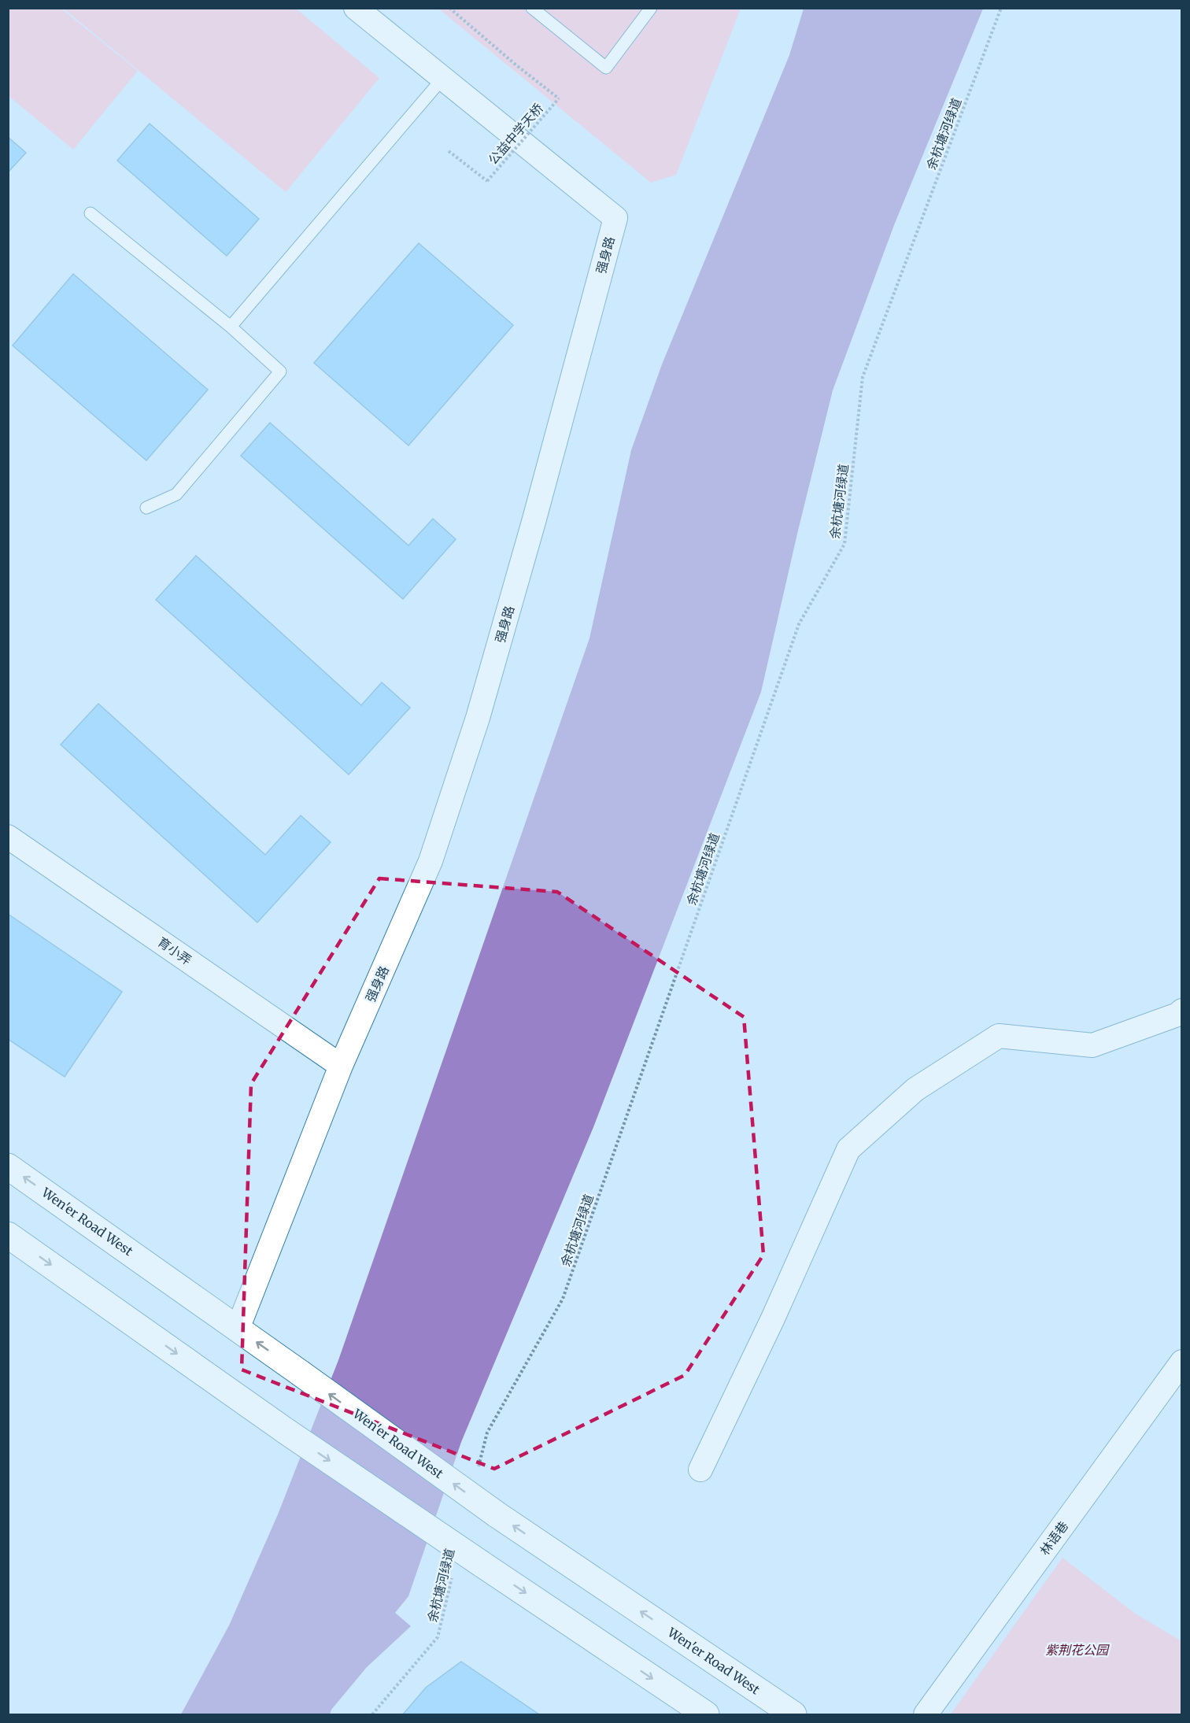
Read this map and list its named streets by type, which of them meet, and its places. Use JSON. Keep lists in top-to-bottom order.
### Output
{
  "streets": {
    "main road": ["Wen'er Road West"],
    "street": ["强身路", "育小弄", "林语巷"],
    "path": ["公益中学天桥", "余杭塘河绿道"]
  },
  "crossings": [
    ["强身路", "育小弄"],
    ["强身路", "Wen'er Road West"]
  ],
  "parks": ["紫荆花公园"]
}
